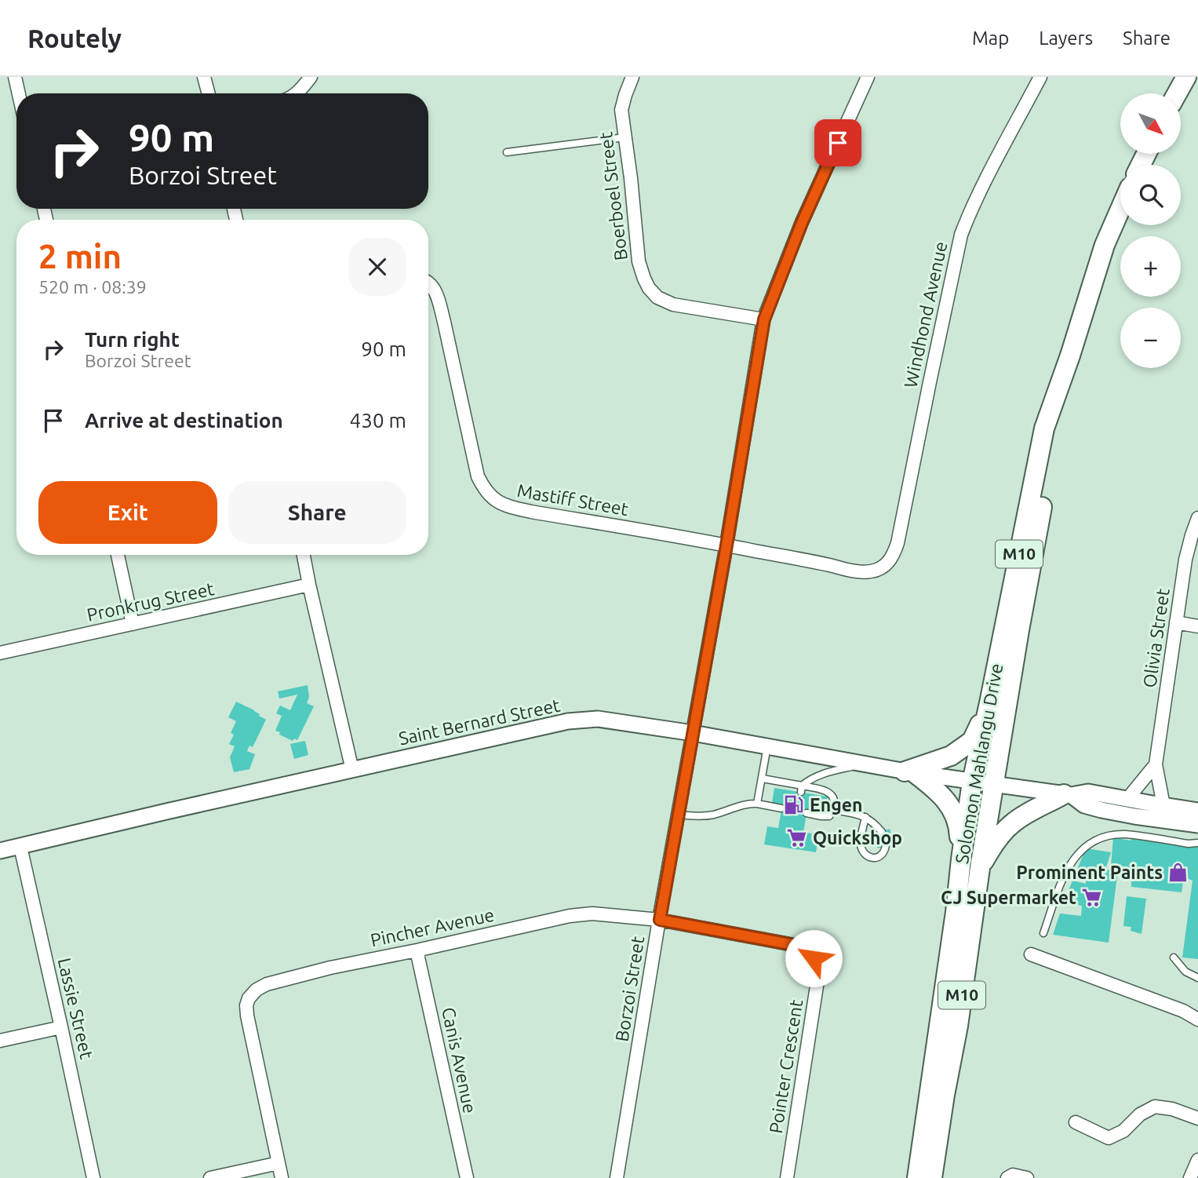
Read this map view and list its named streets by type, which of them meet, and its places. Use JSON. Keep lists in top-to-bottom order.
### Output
{
  "streets": {
    "main road": ["M10", "Solomon Mahlangu Drive"],
    "street": [
      "Boerboel Street",
      "Windhond Avenue",
      "Mastiff Street",
      "Pronkrug Street",
      "Olivia Street",
      "Saint Bernard Street",
      "Pincher Avenue",
      "Borzoi Street",
      "Lassie Street",
      "Canis Avenue",
      "Pointer Crescent"
    ]
  },
  "crossings": [
    ["Boerboel Street", "Borzoi Street"],
    ["Windhond Avenue", "Mastiff Street"],
    ["Mastiff Street", "Borzoi Street"],
    ["Saint Bernard Street", "Solomon Mahlangu Drive"],
    ["Saint Bernard Street", "Borzoi Street"],
    ["Saint Bernard Street", "Lassie Street"],
    ["Pincher Avenue", "Borzoi Street"],
    ["Pincher Avenue", "Canis Avenue"],
    ["Pincher Avenue", "Pointer Crescent"],
    ["Borzoi Street", "Pointer Crescent"]
  ],
  "places": {
    "fuel station": ["Engen"],
    "supermarket": ["Quickshop", "CJ Supermarket"],
    "shop": ["Prominent Paints"]
  },
  "north": "bottom right",
  "page": {
    "header": "Routely",
    "nav": ["Map", "Layers", "Share"],
    "map_buttons": ["+", "−"],
    "turn": ["90 m", "Borzoi Street"],
    "heading": ["2 min", "520 m · 08:39"],
    "list": [
      {
        "name": "Turn right",
        "note": "Borzoi Street",
        "value": "90 m"
      },
      {
        "name": "Arrive at destination",
        "value": "430 m"
      }
    ],
    "buttons": ["Exit", "Share"]
  }
}
